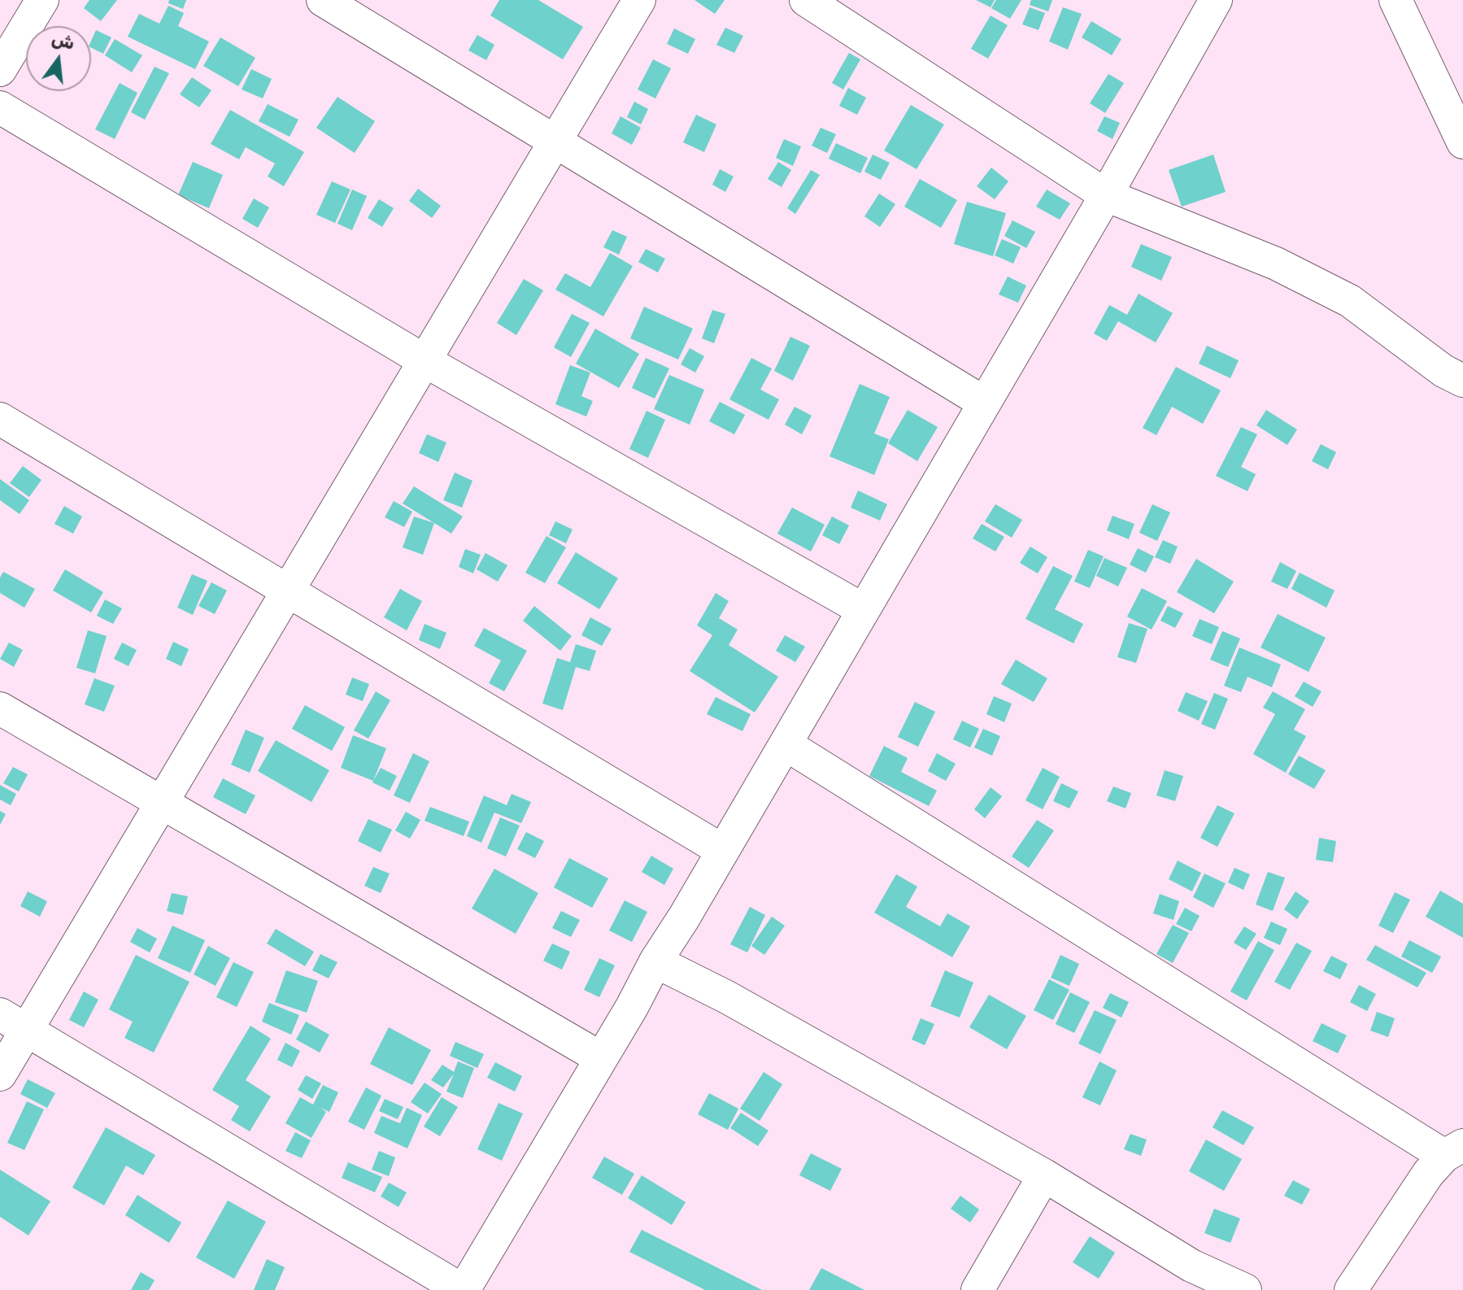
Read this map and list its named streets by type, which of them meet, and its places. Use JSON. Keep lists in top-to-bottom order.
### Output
{
  "north": "top"
}
